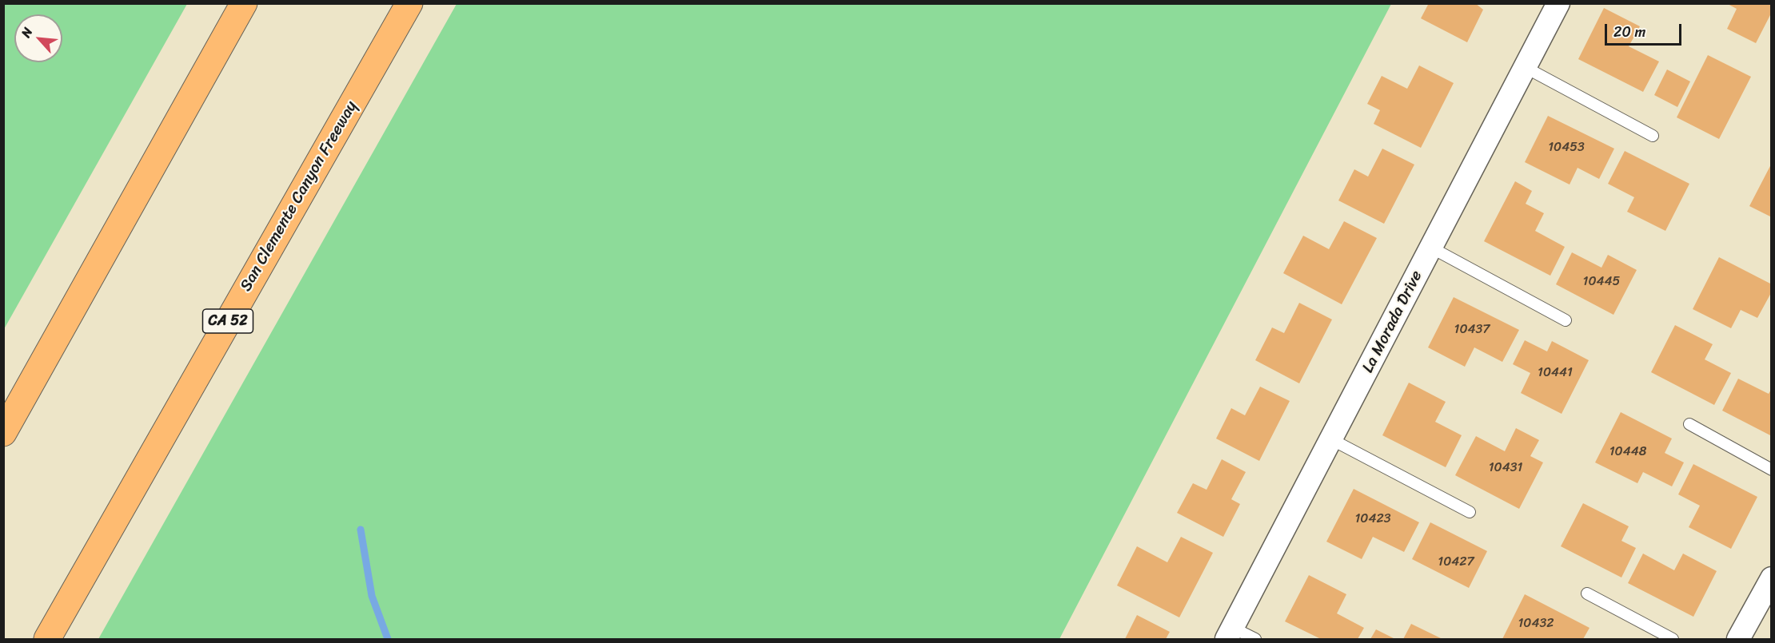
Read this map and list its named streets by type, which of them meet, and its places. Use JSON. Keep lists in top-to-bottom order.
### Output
{
  "streets": {
    "highway": ["San Clemente Canyon Freeway", "CA 52"],
    "street": ["La Morada Drive"]
  },
  "house_numbers": [
    "10453",
    "10445",
    "10437",
    "10441",
    "10448",
    "10431",
    "10423",
    "10427",
    "10432"
  ],
  "scale_bar": "20 m",
  "north": "top left"
}
